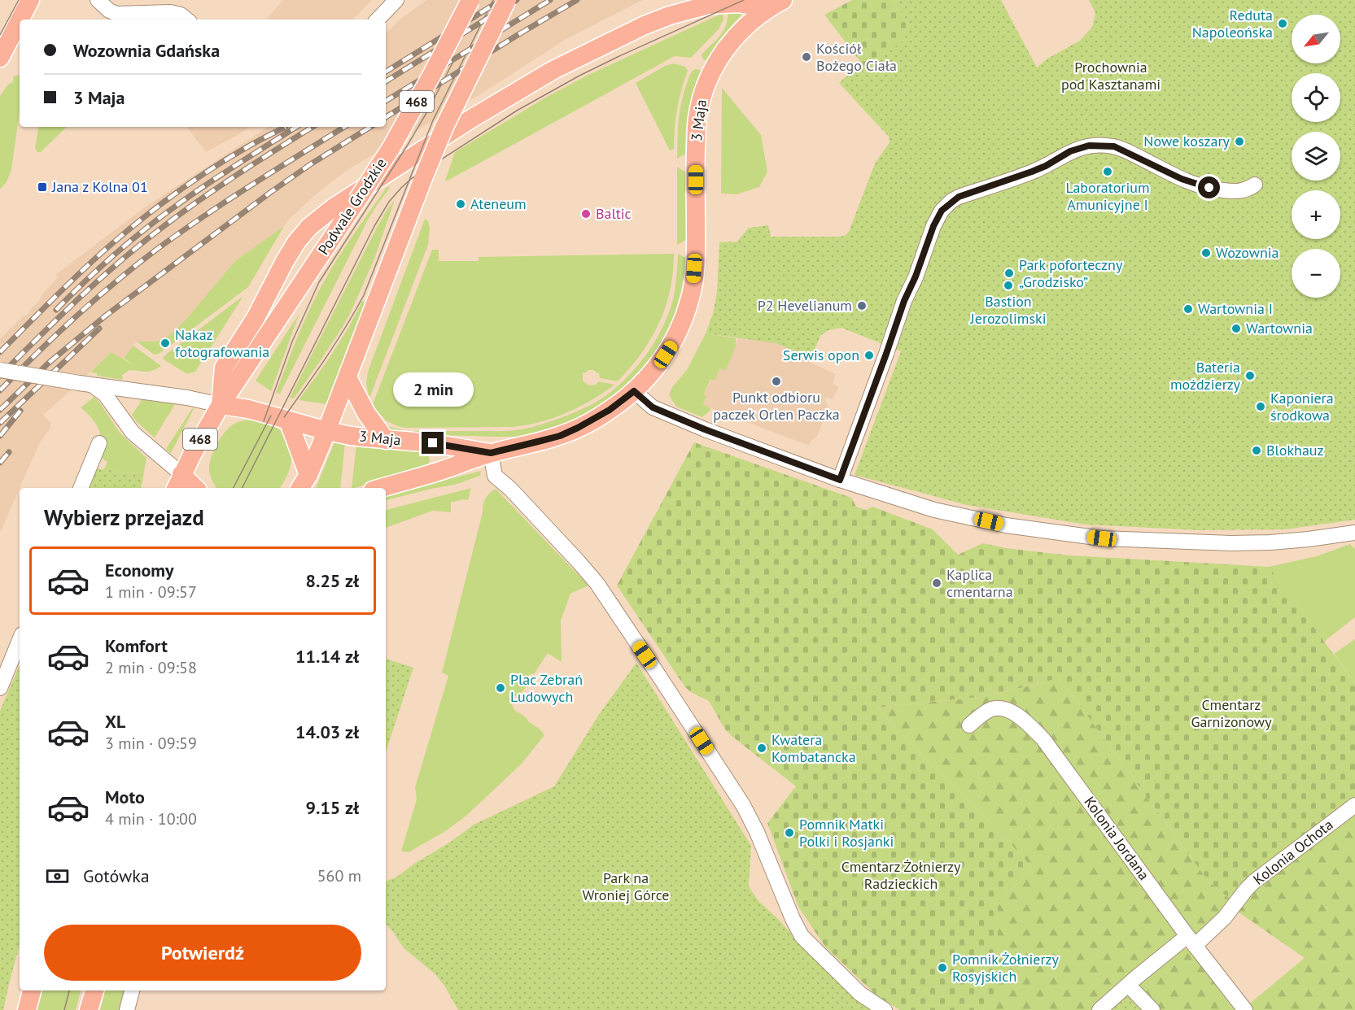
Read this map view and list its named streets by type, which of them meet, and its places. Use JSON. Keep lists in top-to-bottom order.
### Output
{
  "streets": {
    "main road": ["468", "3 Maja", "Podwale Grodzkie"],
    "street": ["Kolonia Jordana", "Kolonia Ochota"]
  },
  "crossings": [
    ["468", "3 Maja"],
    ["468", "Podwale Grodzkie"],
    ["3 Maja", "Podwale Grodzkie"],
    ["Kolonia Jordana", "Kolonia Ochota"]
  ],
  "parks": [
    "Prochownia pod Kasztanami",
    "Cmentarz Garnizonowy",
    "Cmentarz Żołnierzy Radzieckich",
    "Park na Wroniej Górce"
  ],
  "places": {
    "other": [
      "Reduta Napoleońska",
      "Kościół Bożego Ciała",
      "Nowe koszary",
      "Laboratorium Amunicyjne I",
      "Ateneum",
      "Baltic",
      "Wozownia",
      "Park poforteczny „Grodzisko”",
      "Bastion Jerozolimski",
      "P2 Hevelianum",
      "Wartownia I",
      "Wartownia",
      "Nakaz fotografowania",
      "Serwis opon",
      "Bateria moździerzy",
      "Punkt odbioru paczek Orlen Paczka",
      "Kaponiera środkowa",
      "Blokhauz",
      "Kaplica cmentarna",
      "Plac Zebrań Ludowych",
      "Kwatera Kombatancka",
      "Pomnik Matki Polki i Rosjanki",
      "Pomnik Żołnierzy Rosyjskich"
    ],
    "transit": ["Jana z Kolna 01"]
  },
  "north": "bottom left",
  "page": {
    "map_buttons": ["+", "−"],
    "banner": ["Wozownia Gdańska", "3 Maja"],
    "bubble": "2 min",
    "heading": "Wybierz przejazd",
    "list": [
      {
        "name": "Economy",
        "note": "1 min · 09:57",
        "value": "8.25 zł"
      },
      {
        "name": "Komfort",
        "note": "2 min · 09:58",
        "value": "11.14 zł"
      },
      {
        "name": "XL",
        "note": "3 min · 09:59",
        "value": "14.03 zł"
      },
      {
        "name": "Moto",
        "note": "4 min · 10:00",
        "value": "9.15 zł"
      }
    ],
    "pay": ["Gotówka", "560 m"],
    "buttons": "Potwierdź"
  }
}
